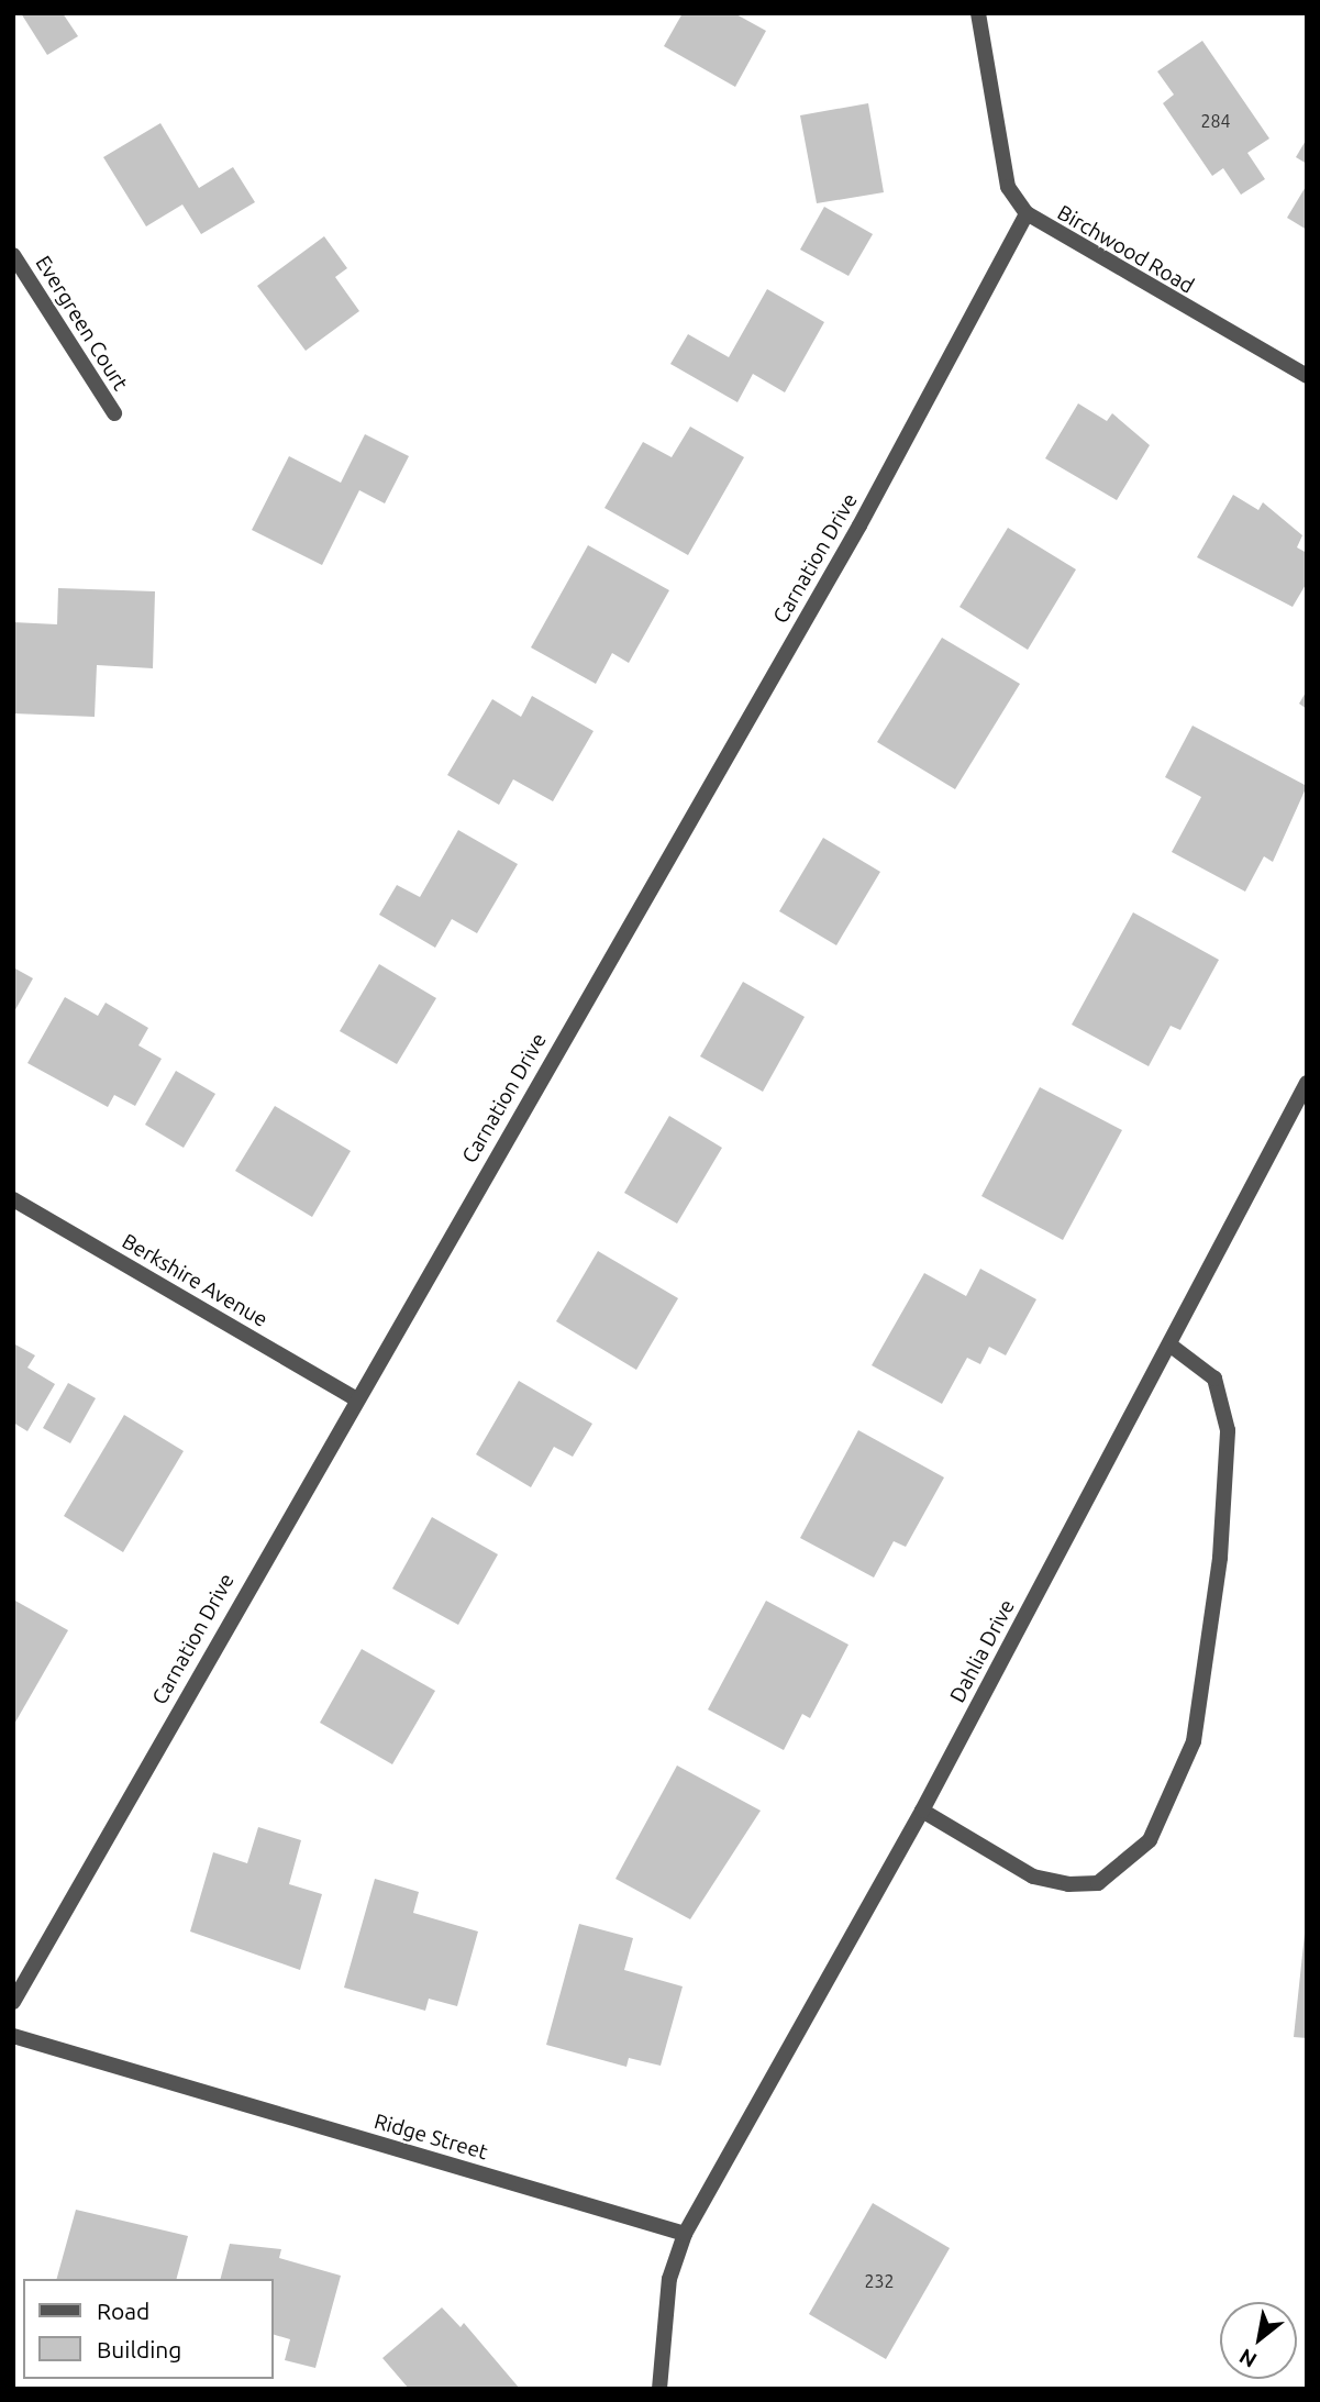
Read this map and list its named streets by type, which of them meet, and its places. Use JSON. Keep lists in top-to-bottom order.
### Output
{
  "streets": {
    "street": [
      "Birchwood Road",
      "Evergreen Court",
      "Carnation Drive",
      "Berkshire Avenue",
      "Dahlia Drive",
      "Ridge Street"
    ]
  },
  "crossings": [
    ["Birchwood Road", "Carnation Drive"],
    ["Carnation Drive", "Berkshire Avenue"],
    ["Dahlia Drive", "Ridge Street"]
  ],
  "house_numbers": ["284", "232"],
  "legend": ["Road", "Building"],
  "north": "bottom left"
}
